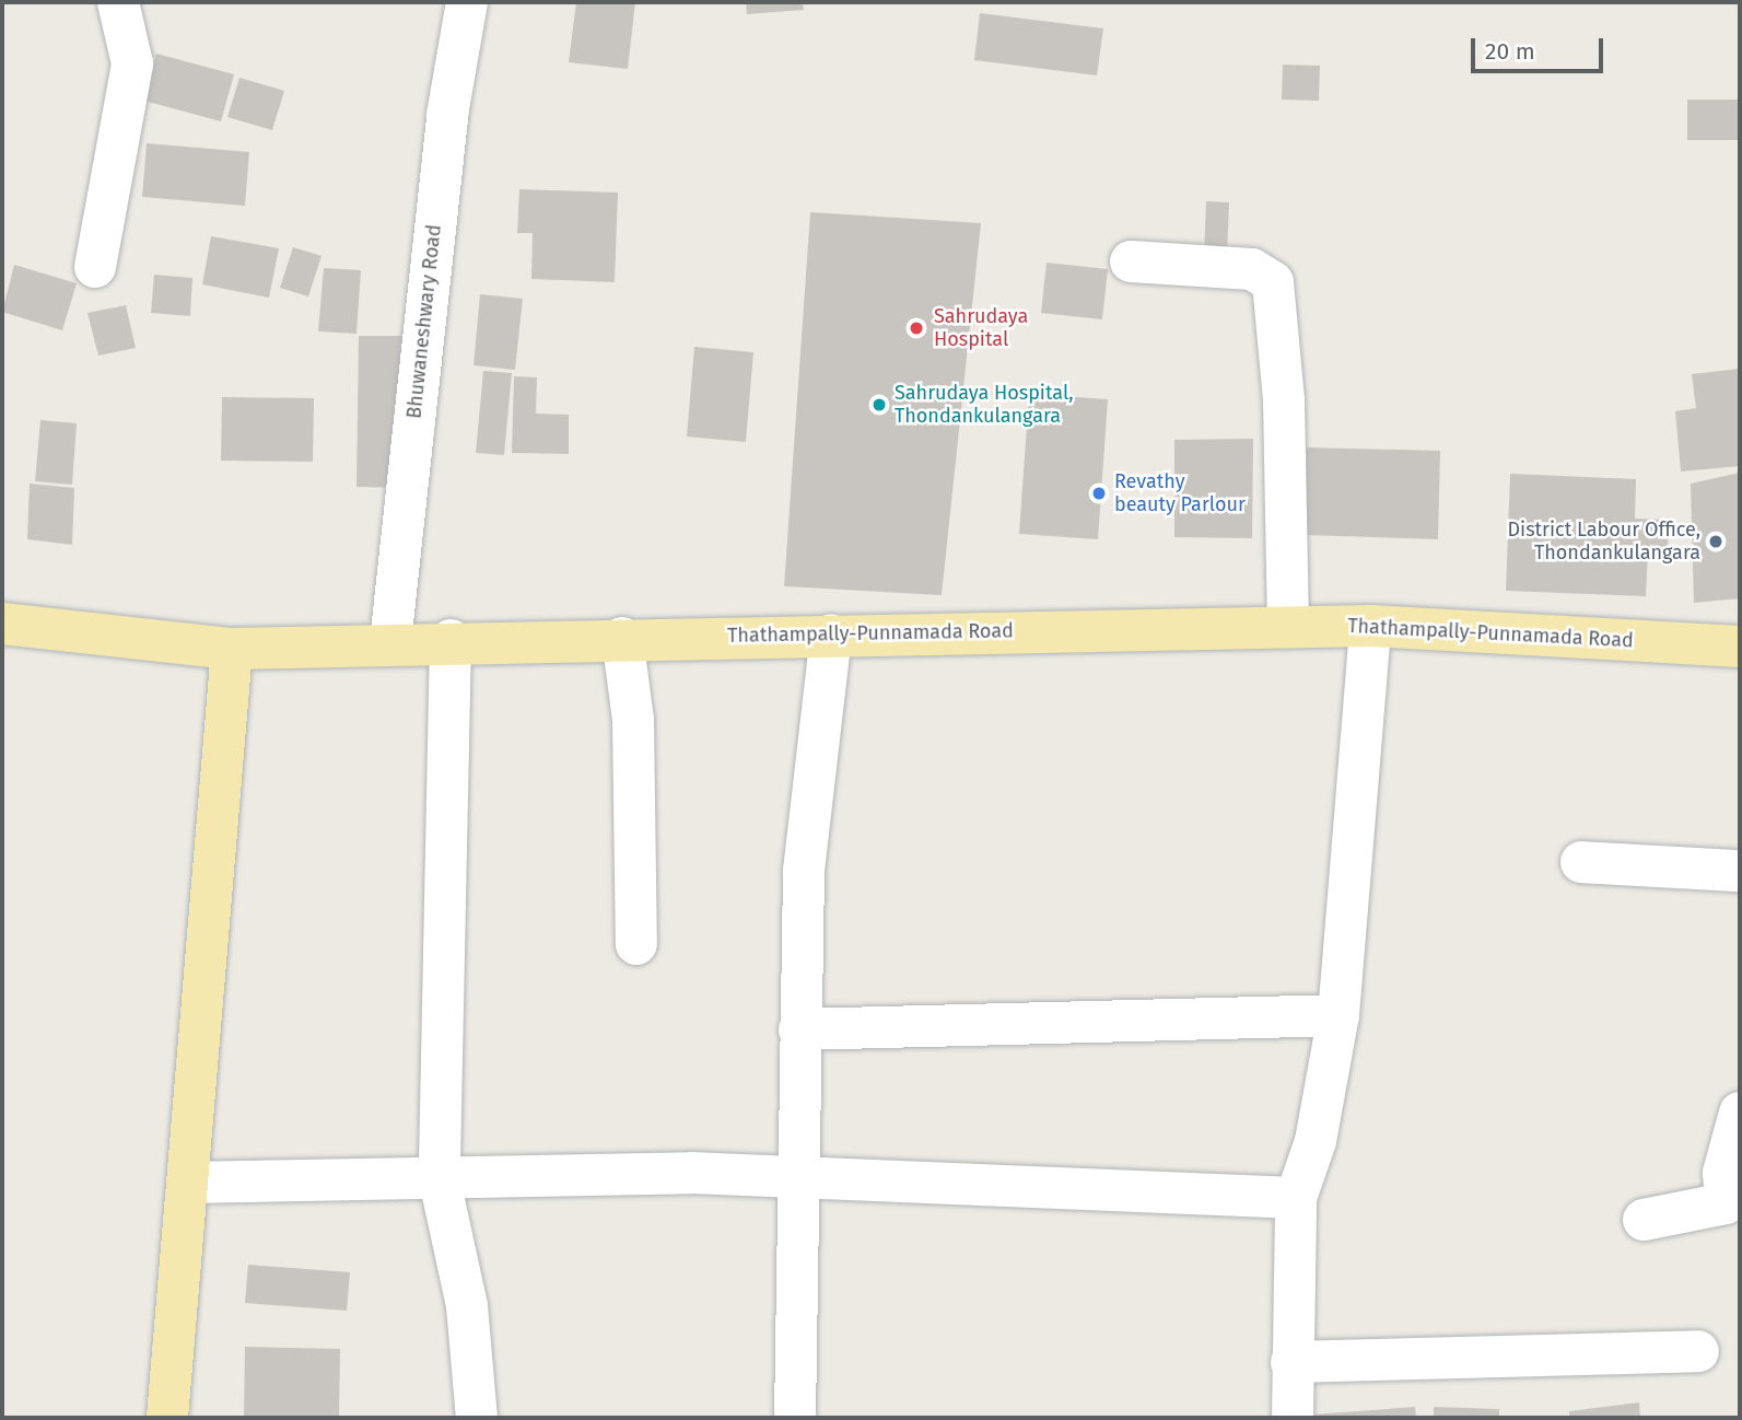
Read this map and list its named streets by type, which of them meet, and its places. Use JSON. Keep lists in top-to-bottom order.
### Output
{
  "streets": {
    "main road": ["Thathampally-Punnamada Road"],
    "street": ["Bhuwaneshwary Road"]
  },
  "crossings": [
    ["Bhuwaneshwary Road", "Thathampally-Punnamada Road"]
  ],
  "places": [
    "Sahrudaya Hospital",
    "Sahrudaya Hospital, Thondankulangara",
    "Revathy beauty Parlour",
    "District Labour Office, Thondankulangara"
  ],
  "scale_bar": "20 m"
}
